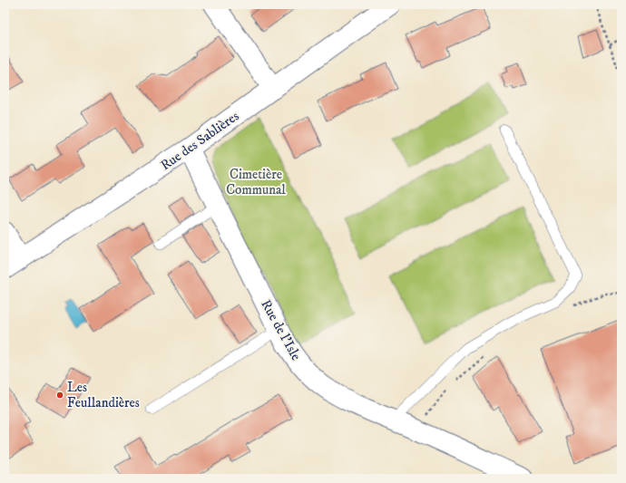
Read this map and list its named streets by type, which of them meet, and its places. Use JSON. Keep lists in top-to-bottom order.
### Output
{
  "streets": {
    "street": ["Rue des Sablières", "Rue de l'Isle"]
  },
  "crossings": [
    ["Rue des Sablières", "Rue de l'Isle"]
  ],
  "parks": ["Cimetière Communal"],
  "places": ["Les Feullandières"]
}
